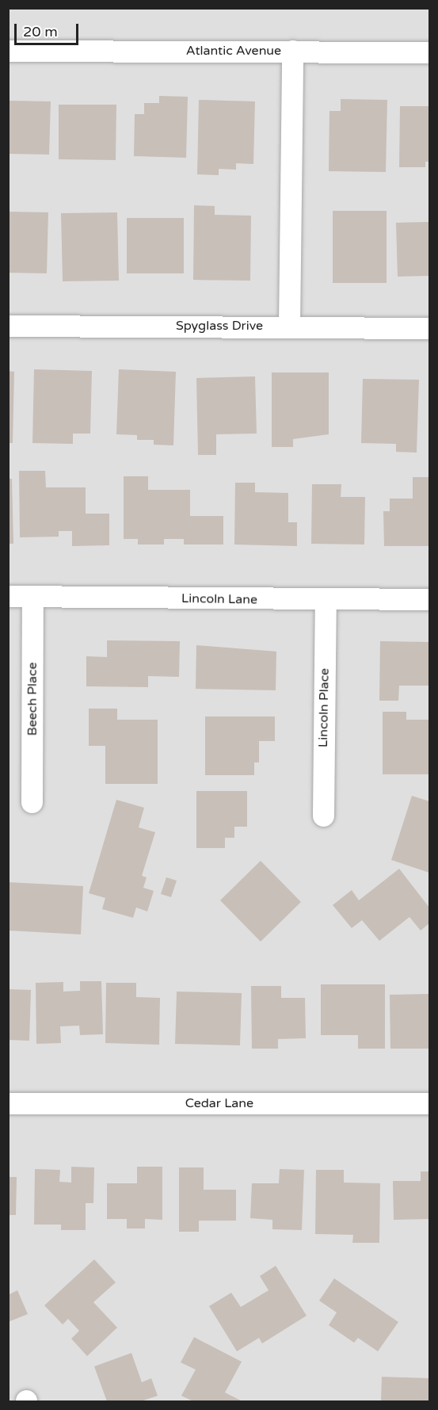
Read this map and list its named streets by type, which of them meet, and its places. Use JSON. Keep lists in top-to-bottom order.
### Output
{
  "streets": {
    "street": [
      "Atlantic Avenue",
      "Spyglass Drive",
      "Lincoln Lane",
      "Beech Place",
      "Lincoln Place",
      "Cedar Lane"
    ]
  },
  "crossings": [
    ["Lincoln Lane", "Beech Place"],
    ["Lincoln Lane", "Lincoln Place"]
  ],
  "scale_bar": "20 m"
}
